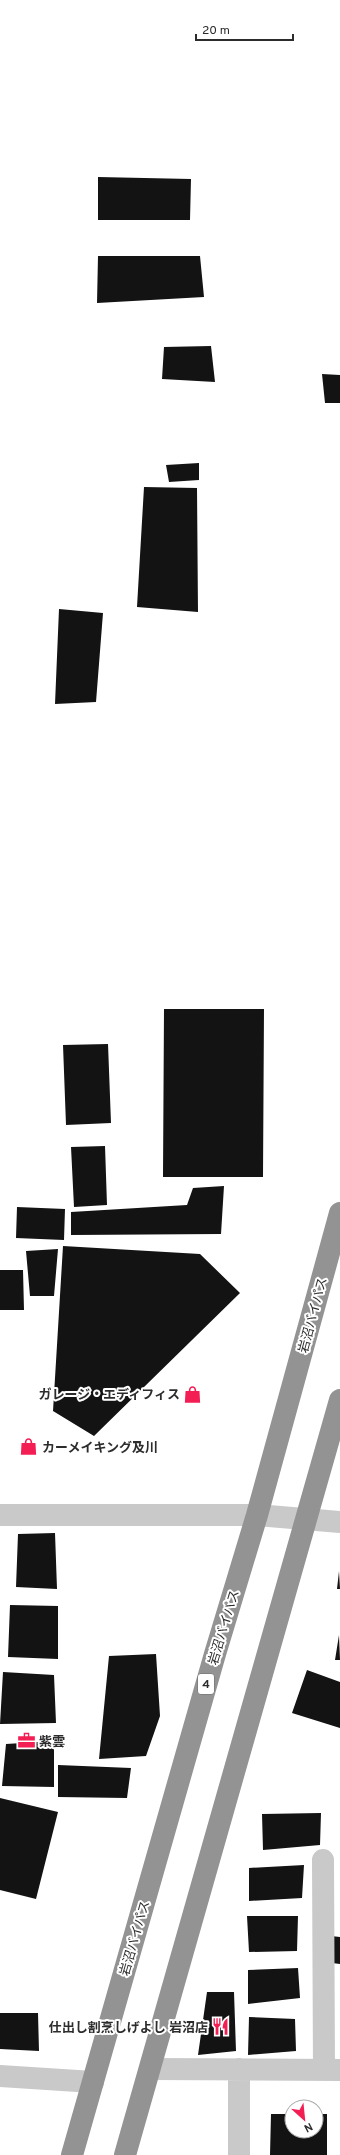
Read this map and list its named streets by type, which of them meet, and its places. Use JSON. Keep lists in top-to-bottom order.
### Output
{
  "streets": {
    "highway": ["岩沼バイパス", "4"]
  },
  "places": {
    "shop": ["ガレージ・エディフィス", "カーメイキング及川"],
    "office": ["紫雲"],
    "restaurant": ["仕出し割烹しげよし 岩沼店"]
  },
  "scale_bar": "20 m",
  "north": "bottom right"
}
